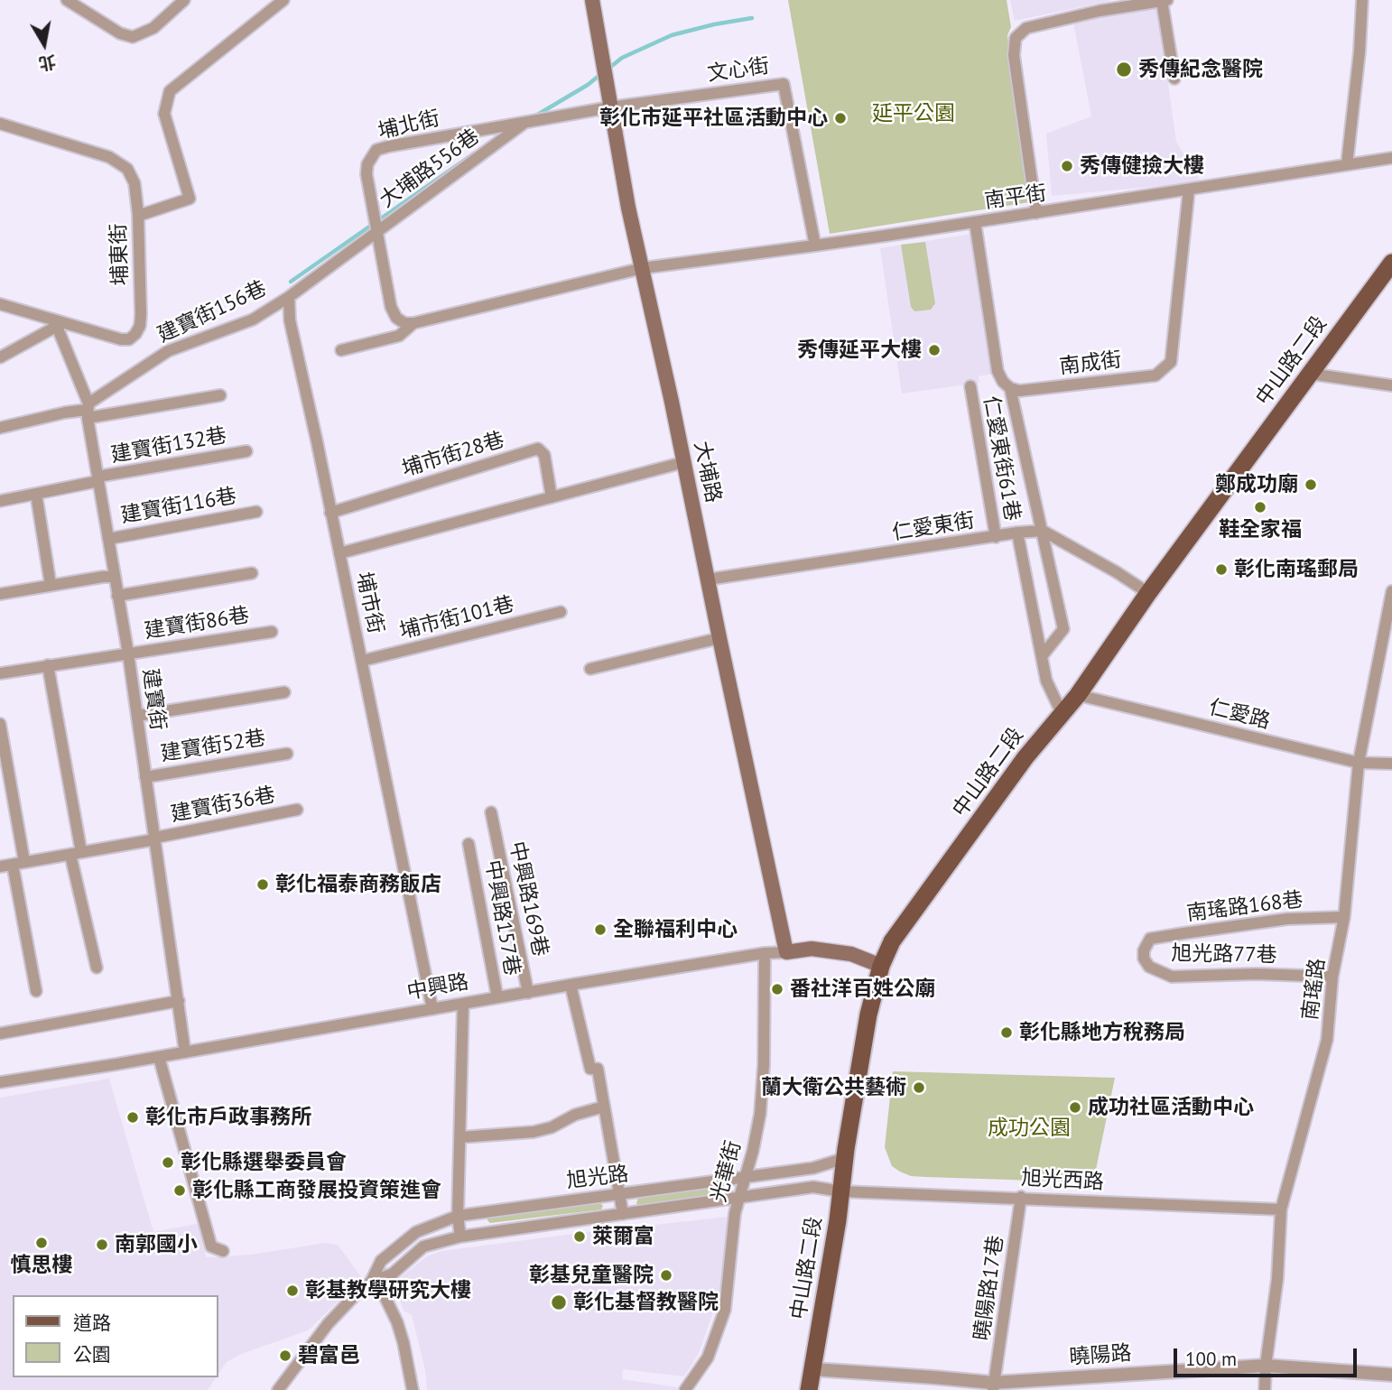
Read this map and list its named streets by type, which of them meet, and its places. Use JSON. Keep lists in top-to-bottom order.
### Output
{
  "streets": {
    "main road": ["中山路二段", "大埔路", "中興路"],
    "street": [
      "文心街",
      "埔北街",
      "大埔路556巷",
      "南平街",
      "埔東街",
      "建寶街156巷",
      "南成街",
      "建寶街132巷",
      "埔市街28巷",
      "仁愛東街61巷",
      "建寶街116巷",
      "仁愛東街",
      "埔市街",
      "埔市街101巷",
      "建寶街86巷",
      "建寶街",
      "仁愛路",
      "建寶街52巷",
      "建寶街36巷",
      "中興路169巷",
      "南瑤路168巷",
      "中興路157巷",
      "旭光路77巷",
      "南瑤路",
      "光華街",
      "旭光路",
      "旭光西路",
      "曉陽路17巷",
      "曉陽路"
    ]
  },
  "crossings": [
    ["文心街", "大埔路556巷"],
    ["文心街", "南平街"],
    ["文心街", "大埔路"],
    ["埔北街", "大埔路556巷"],
    ["大埔路556巷", "建寶街156巷"],
    ["大埔路556巷", "大埔路"],
    ["南平街", "南成街"],
    ["南平街", "大埔路"],
    ["建寶街156巷", "建寶街"],
    ["中山路二段", "仁愛路"],
    ["中山路二段", "中興路"],
    ["中山路二段", "旭光路"],
    ["中山路二段", "旭光西路"],
    ["中山路二段", "曉陽路"],
    ["建寶街132巷", "建寶街"],
    ["埔市街28巷", "埔市街"],
    ["仁愛東街61巷", "仁愛東街"],
    ["大埔路", "仁愛東街"],
    ["大埔路", "埔市街"],
    ["大埔路", "中興路"],
    ["建寶街116巷", "建寶街"],
    ["埔市街", "埔市街101巷"],
    ["埔市街", "中興路"],
    ["建寶街86巷", "建寶街"],
    ["建寶街", "建寶街52巷"],
    ["建寶街", "建寶街36巷"],
    ["建寶街", "中興路"],
    ["仁愛路", "南瑤路"],
    ["中興路169巷", "中興路"],
    ["南瑤路168巷", "旭光路77巷"],
    ["南瑤路168巷", "南瑤路"],
    ["中興路157巷", "中興路"],
    ["旭光路77巷", "南瑤路"],
    ["中興路", "光華街"],
    ["南瑤路", "旭光西路"],
    ["南瑤路", "曉陽路"],
    ["光華街", "旭光路"],
    ["旭光路", "旭光西路"],
    ["旭光西路", "曉陽路17巷"],
    ["曉陽路17巷", "曉陽路"]
  ],
  "parks": ["延平公園", "成功公園"],
  "places": [
    "秀傳紀念醫院",
    "彰化市延平社區活動中心",
    "秀傳健撿大樓",
    "秀傳延平大樓",
    "鄭成功廟",
    "鞋全家福",
    "彰化南瑤郵局",
    "彰化福泰商務飯店",
    "全聯福利中心",
    "番社洋百姓公廟",
    "彰化縣地方稅務局",
    "蘭大衛公共藝術",
    "成功社區活動中心",
    "彰化市戶政事務所",
    "彰化縣選舉委員會",
    "彰化縣工商發展投資策進會",
    "萊爾富",
    "慎思樓",
    "南郭國小",
    "彰基兒童醫院",
    "彰基教學研究大樓",
    "彰化基督教醫院",
    "碧富邑"
  ],
  "legend": ["道路", "公園"],
  "scale_bar": "100 m",
  "north": "bottom"
}
